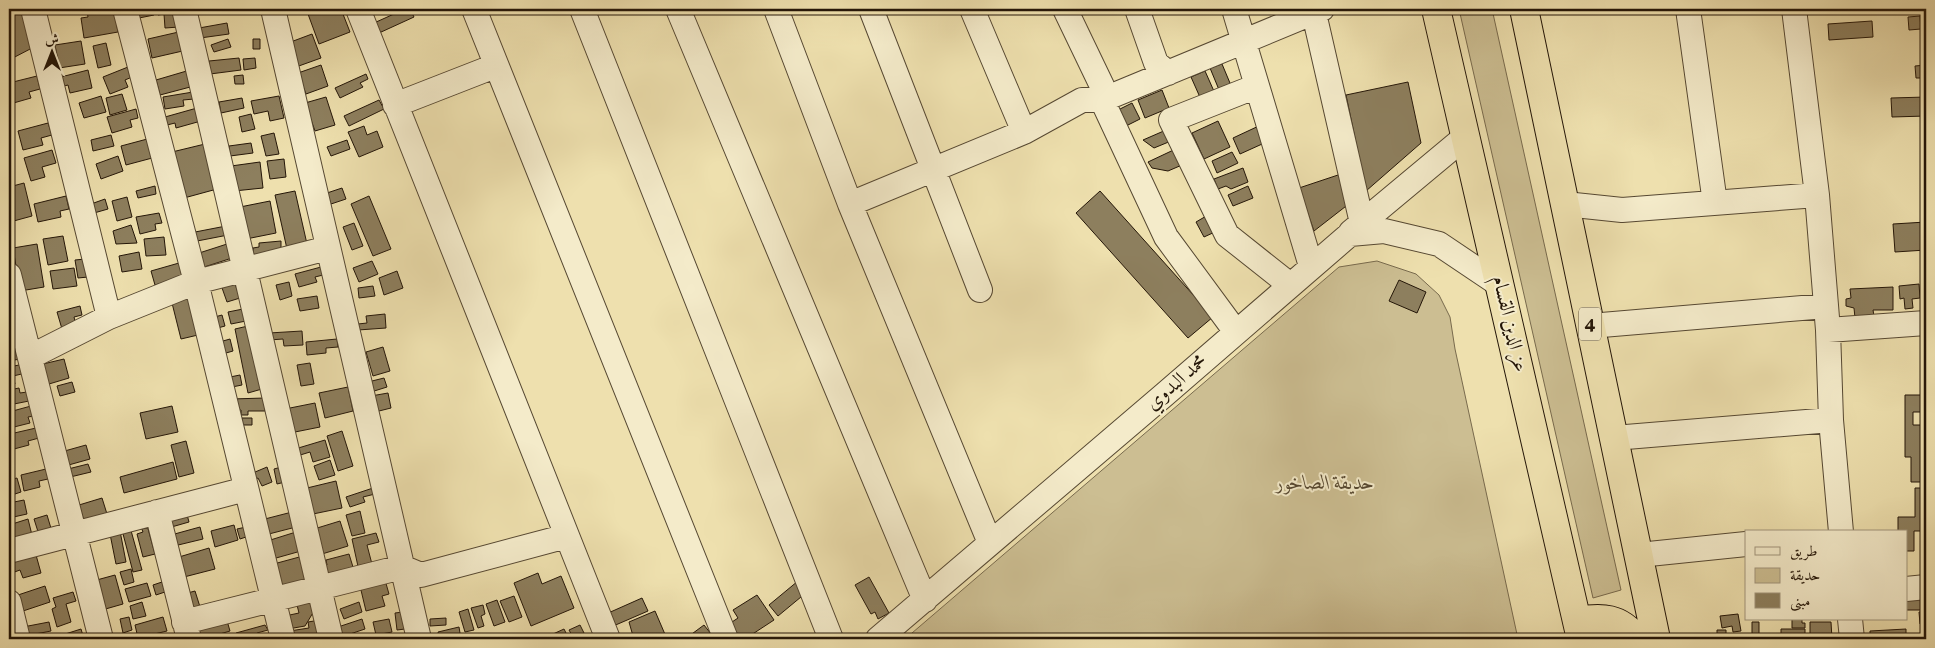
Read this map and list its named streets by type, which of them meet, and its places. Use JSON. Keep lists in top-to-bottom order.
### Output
{
  "streets": {
    "highway": ["عز الدين القسام", "4"],
    "street": ["محمد البدوي"]
  },
  "crossings": [
    ["عز الدين القسام", "محمد البدوي"]
  ],
  "parks": ["حديقة الصاخور"],
  "legend": ["طريق", "حديقة", "مبنى"],
  "north": "top"
}
